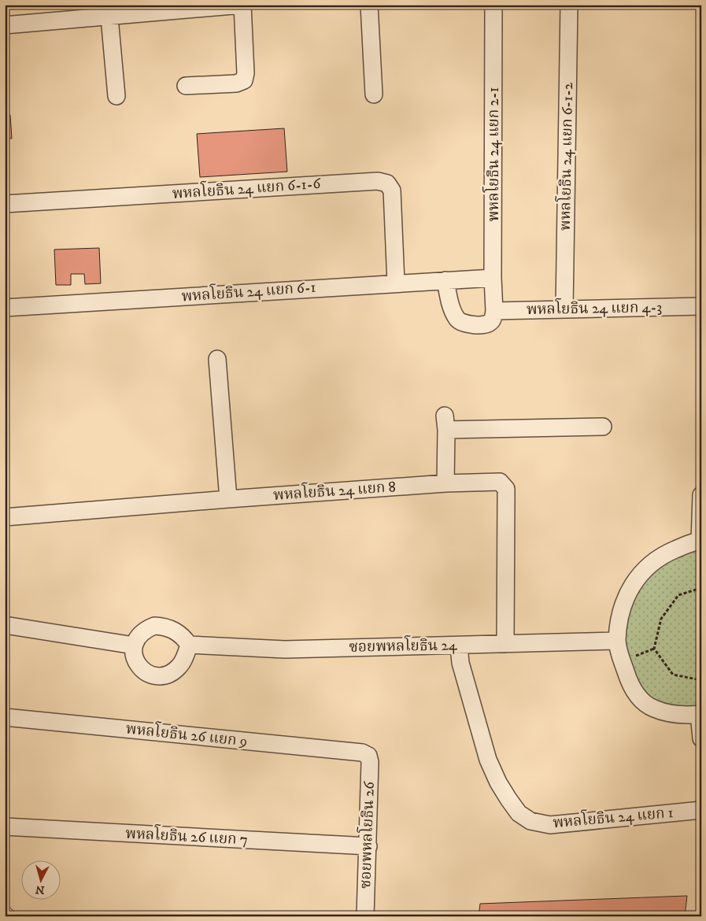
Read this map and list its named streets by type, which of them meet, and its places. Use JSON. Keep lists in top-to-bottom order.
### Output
{
  "streets": {
    "street": [
      "พหลโยธิน 24 แยก 2-1",
      "พหลโยธิน 24 แยก 6-1-2",
      "พหลโยธิน 24 แยก 6-1-6",
      "พหลโยธิน 24 แยก 6-1",
      "พหลโยธิน 24 แยก 4-3",
      "พหลโยธิน 24 แยก 8",
      "ซอยพหลโยธิน 24",
      "พหลโยธิน 26 แยก 9",
      "พหลโยธิน 24 แยก 1",
      "ซอยพหลโยธิน 26",
      "พหลโยธิน 26 แยก 7"
    ]
  },
  "crossings": [
    ["พหลโยธิน 24 แยก 2-1", "พหลโยธิน 24 แยก 6-1"],
    ["พหลโยธิน 24 แยก 2-1", "พหลโยธิน 24 แยก 4-3"],
    ["พหลโยธิน 24 แยก 6-1-2", "พหลโยธิน 24 แยก 4-3"],
    ["พหลโยธิน 24 แยก 6-1-6", "พหลโยธิน 24 แยก 6-1"],
    ["พหลโยธิน 24 แยก 8", "ซอยพหลโยธิน 24"],
    ["ซอยพหลโยธิน 24", "พหลโยธิน 24 แยก 1"],
    ["พหลโยธิน 26 แยก 9", "ซอยพหลโยธิน 26"],
    ["ซอยพหลโยธิน 26", "พหลโยธิน 26 แยก 7"]
  ],
  "north": "bottom"
}
